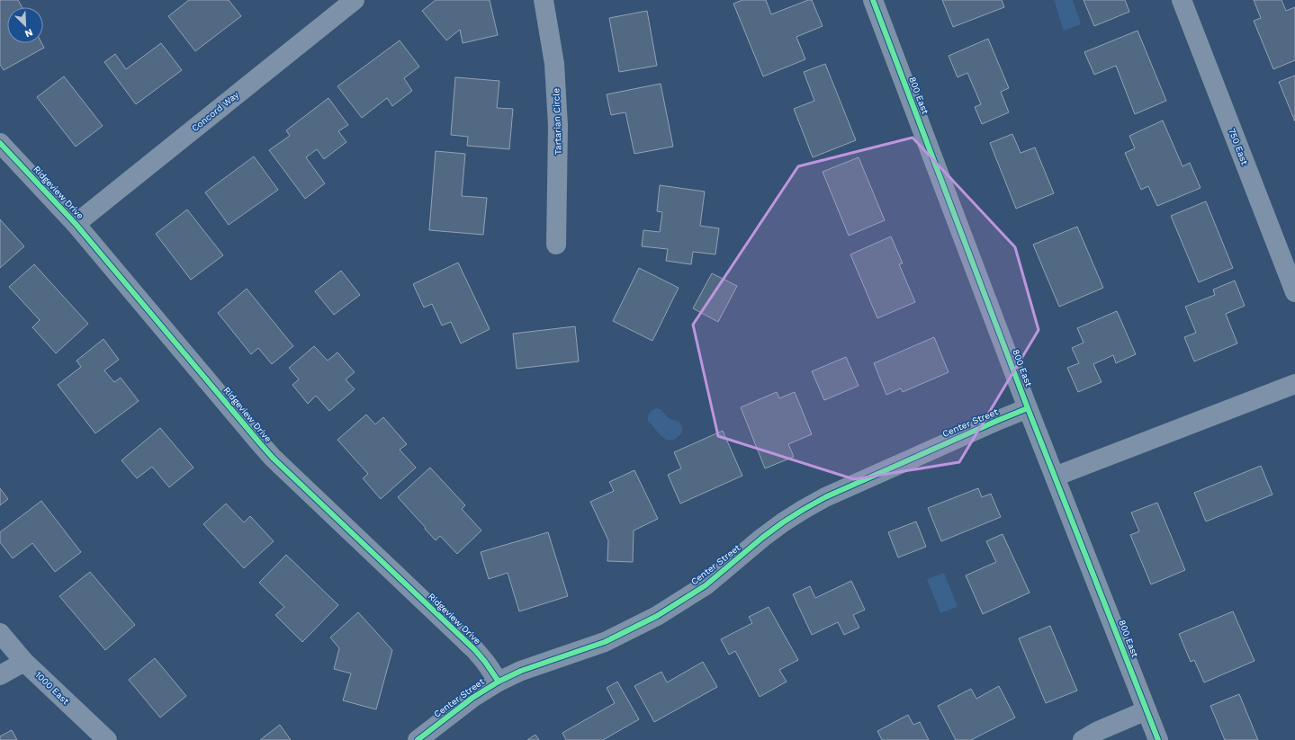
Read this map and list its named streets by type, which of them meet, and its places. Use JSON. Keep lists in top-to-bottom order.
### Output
{
  "streets": {
    "street": [
      "800 East",
      "Concord Way",
      "Tartarian Circle",
      "750 East",
      "Ridgeview Drive",
      "Center Street",
      "1000 East"
    ]
  },
  "crossings": [
    ["800 East", "Center Street"],
    ["Concord Way", "Ridgeview Drive"],
    ["Ridgeview Drive", "Center Street"]
  ],
  "north": "bottom right"
}
